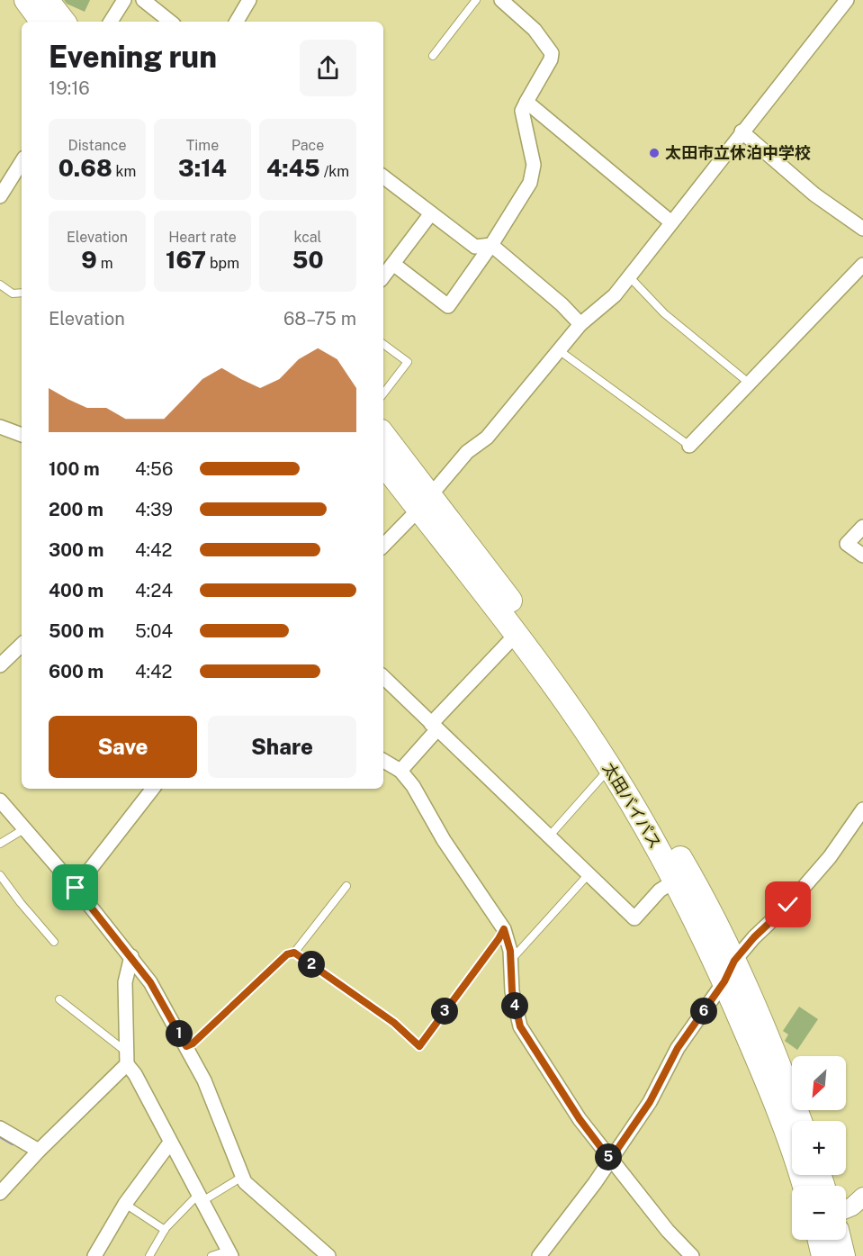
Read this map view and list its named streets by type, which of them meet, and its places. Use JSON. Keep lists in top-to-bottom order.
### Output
{
  "streets": {
    "highway": ["太田バイパス"]
  },
  "places": ["太田市立休泊中学校"],
  "north": "bottom left",
  "page": {
    "heading": ["Evening run", "19:16"],
    "stats": [
      ["Distance", "0.68 km"],
      ["Time", "3:14"],
      ["Pace", "4:45 /km"],
      ["Elevation", "9 m"],
      ["Heart rate", "167 bpm"],
      ["kcal", "50"]
    ],
    "chart": ["Elevation", "68–75 m"],
    "list": [
      {
        "name": "100 m",
        "note": "4:56"
      },
      {
        "name": "200 m",
        "note": "4:39"
      },
      {
        "name": "300 m",
        "note": "4:42"
      },
      {
        "name": "400 m",
        "note": "4:24"
      },
      {
        "name": "500 m",
        "note": "5:04"
      },
      {
        "name": "600 m",
        "note": "4:42"
      }
    ],
    "buttons": ["Save", "Share"],
    "pins": [
      "2",
      "4",
      "3",
      "6",
      "1",
      "5"
    ],
    "map_buttons": ["+", "−"]
  }
}
